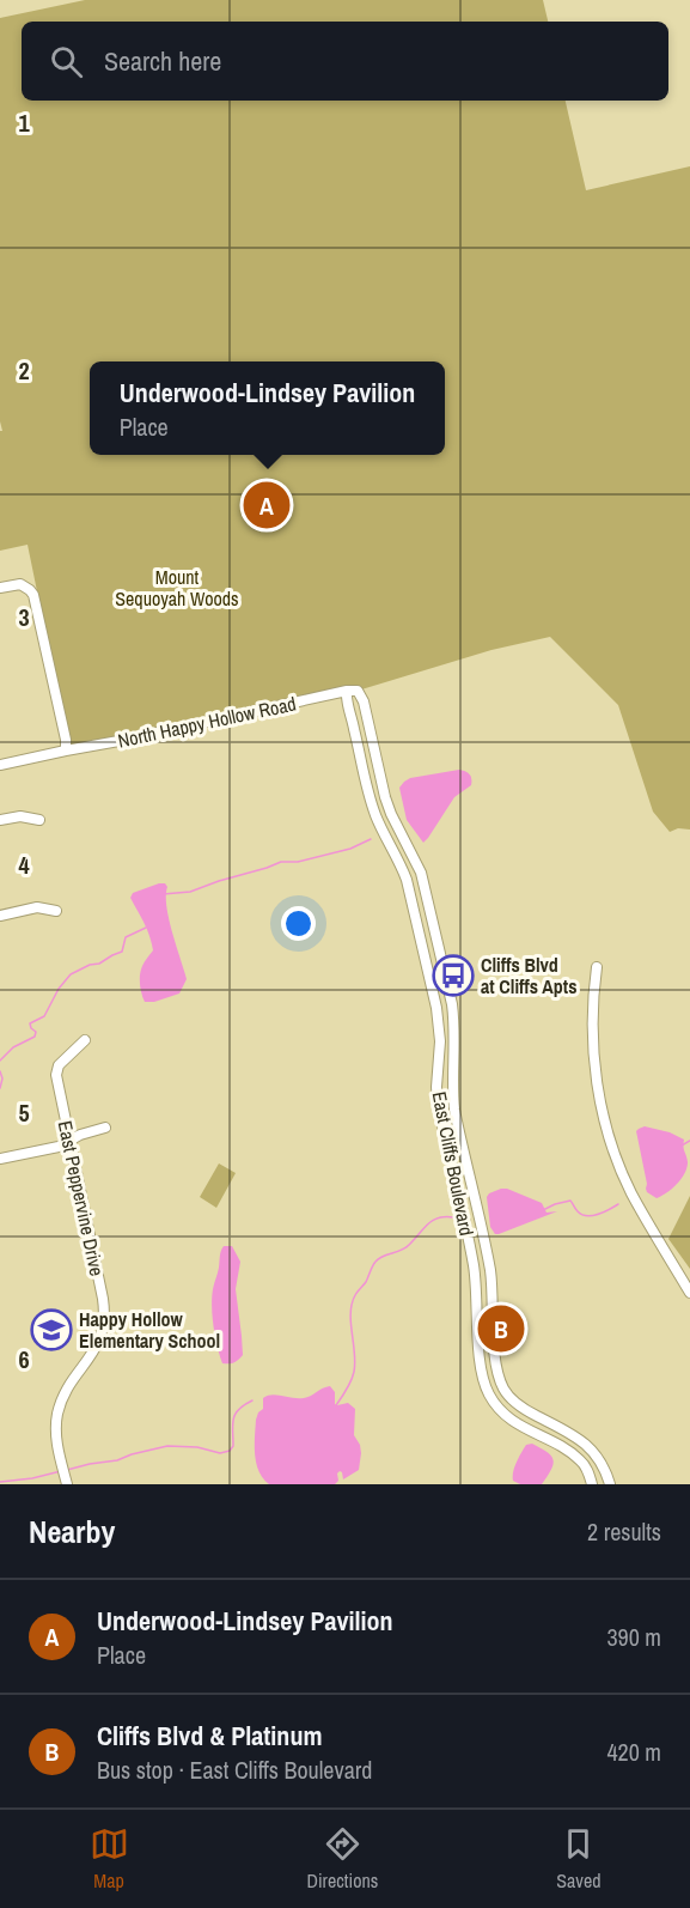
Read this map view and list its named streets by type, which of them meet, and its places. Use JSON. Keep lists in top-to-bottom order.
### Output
{
  "streets": {
    "street": ["North Happy Hollow Road", "East Cliffs Boulevard", "East Peppervine Drive"]
  },
  "crossings": [
    ["North Happy Hollow Road", "East Cliffs Boulevard"]
  ],
  "parks": ["Mount Sequoyah Woods"],
  "places": {
    "bus stop": ["Cliffs Blvd at Cliffs Apts"],
    "school or university": ["Happy Hollow Elementary School"]
  },
  "page": {
    "search": "Search here",
    "popup": ["Underwood-Lindsey Pavilion", "Place"],
    "pins": ["A", "B"],
    "heading": ["Nearby", "2 results"],
    "list": [
      {
        "mark": "A",
        "name": "Underwood-Lindsey Pavilion",
        "note": "Place",
        "value": "390 m"
      },
      {
        "mark": "B",
        "name": "Cliffs Blvd & Platinum",
        "note": "Bus stop · East Cliffs Boulevard",
        "value": "420 m"
      }
    ],
    "nav": ["Map", "Directions", "Saved"]
  },
  "grid": {
    "rows": [
      "1",
      "2",
      "3",
      "4",
      "5",
      "6"
    ]
  }
}
